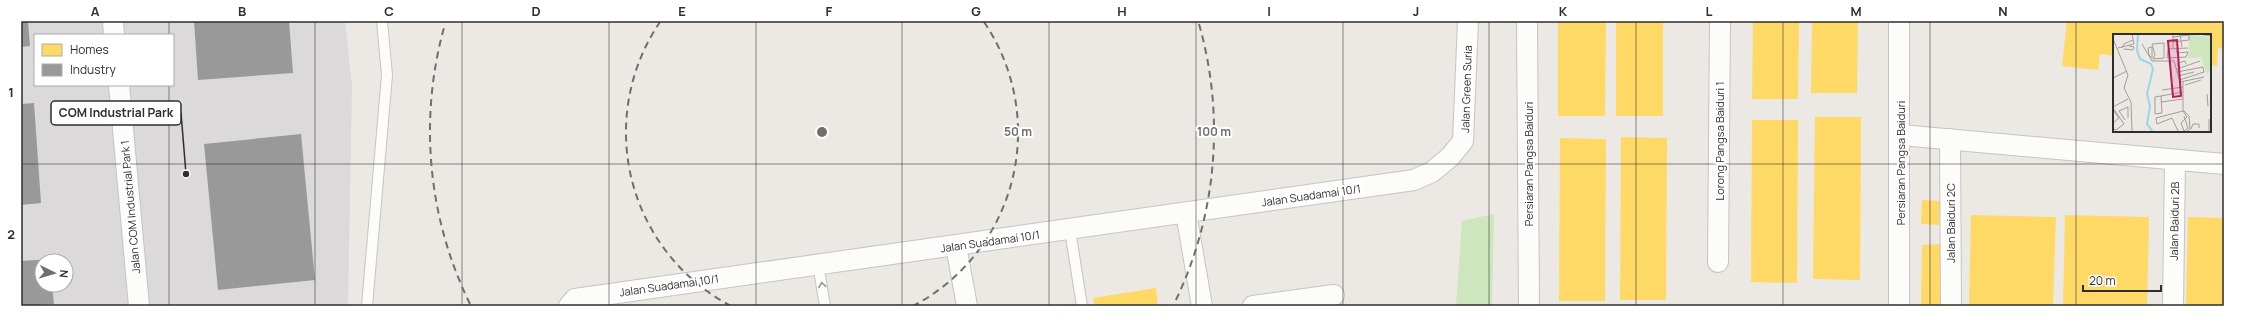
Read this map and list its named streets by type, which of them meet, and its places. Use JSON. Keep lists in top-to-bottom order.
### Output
{
  "streets": {
    "street": [
      "Jalan Green Suria",
      "Lorong Pangsa Baiduri 1",
      "Persiaran Pangsa Baiduri",
      "Jalan Suadamai 10/1",
      "Jalan COM Industrial Park 1",
      "Jalan Baiduri 2B",
      "Jalan Baiduri 2C"
    ]
  },
  "crossings": [
    ["Jalan Green Suria", "Jalan Suadamai 10/1"]
  ],
  "places": ["COM Industrial Park"],
  "legend": ["Homes", "Industry"],
  "scale_bar": "20 m",
  "north": "right",
  "grid": {
    "columns": [
      "A",
      "B",
      "C",
      "D",
      "E",
      "F",
      "G",
      "H",
      "I",
      "J",
      "K",
      "L",
      "M",
      "N",
      "O"
    ],
    "rows": ["1", "2"]
  },
  "rings": ["50 m", "100 m"]
}
